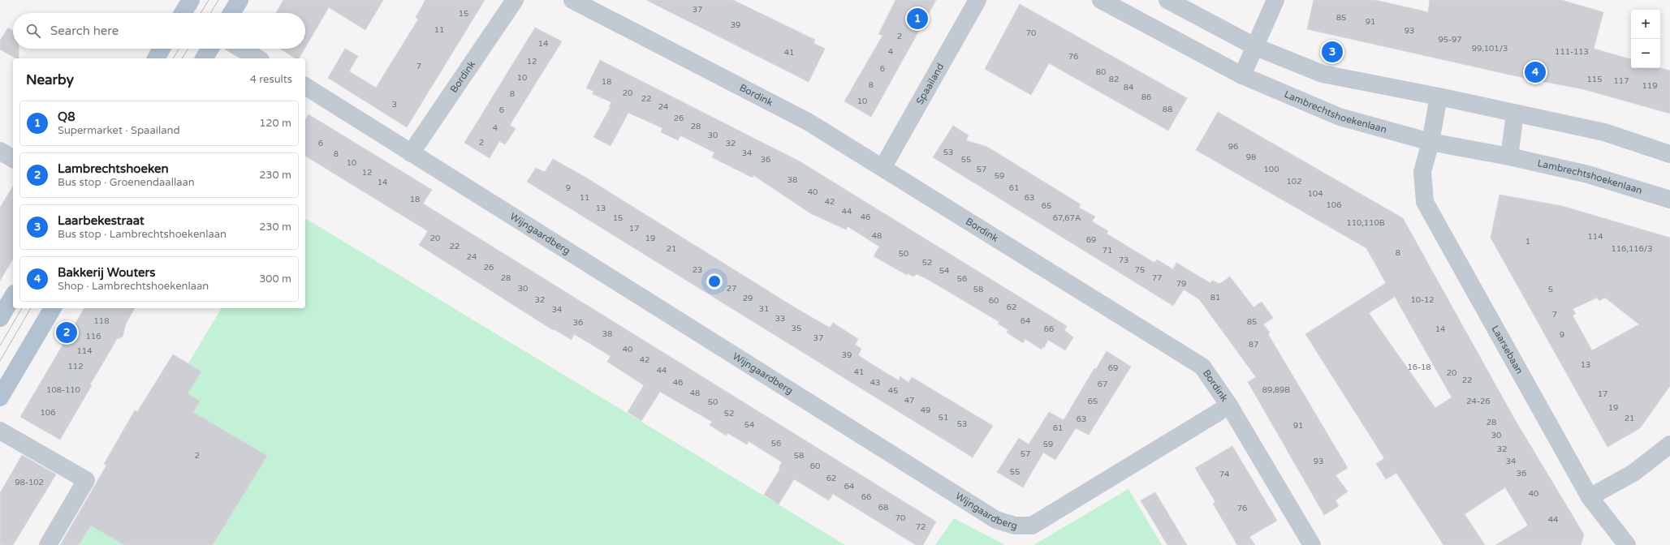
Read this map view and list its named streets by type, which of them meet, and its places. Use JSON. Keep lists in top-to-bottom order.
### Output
{
  "streets": {
    "street": [
      "Bordink",
      "Spaailand",
      "Lambrechtshoekenlaan",
      "Wijngaardberg",
      "Laarsebaan"
    ]
  },
  "crossings": [
    ["Bordink", "Spaailand"],
    ["Bordink", "Wijngaardberg"],
    ["Lambrechtshoekenlaan", "Laarsebaan"]
  ],
  "house_numbers": [
    "37",
    "15",
    "85",
    "91",
    "39",
    "11",
    "93",
    "70",
    "2",
    "95-97",
    "14",
    "99,101/3",
    "4",
    "111-113",
    "41",
    "76",
    "12",
    "7",
    "6",
    "80",
    "10",
    "82",
    "115",
    "117",
    "18",
    "8",
    "119",
    "84",
    "20",
    "8",
    "86",
    "22",
    "10",
    "3",
    "24",
    "88",
    "6",
    "26",
    "28",
    "4",
    "30",
    "2",
    "6",
    "32",
    "96",
    "53",
    "34",
    "8",
    "98",
    "36",
    "55",
    "10",
    "57",
    "100",
    "12",
    "59",
    "38",
    "102",
    "14",
    "9",
    "61",
    "40",
    "104",
    "11",
    "63",
    "18",
    "42",
    "106",
    "65",
    "13",
    "44",
    "46",
    "15",
    "67,67A",
    "110,110B",
    "17",
    "48",
    "114",
    "20",
    "19",
    "69",
    "1",
    "22",
    "21",
    "116,116/3",
    "71",
    "8",
    "50",
    "24",
    "73",
    "52",
    "26",
    "23",
    "75",
    "54",
    "28",
    "77",
    "56",
    "79",
    "30",
    "27",
    "58",
    "5",
    "81",
    "29",
    "32",
    "10-12",
    "60",
    "62",
    "31",
    "34",
    "7",
    "33",
    "118",
    "64",
    "85",
    "36",
    "35",
    "66",
    "14",
    "38",
    "9",
    "116",
    "37",
    "87",
    "40",
    "114",
    "39",
    "42",
    "13",
    "112",
    "16-18",
    "69",
    "44",
    "41",
    "20",
    "22",
    "46",
    "43",
    "67",
    "108-110",
    "89,89B",
    "45",
    "48",
    "17",
    "47",
    "65",
    "24-26",
    "50",
    "19",
    "49",
    "106",
    "52",
    "51",
    "21",
    "63",
    "28",
    "53",
    "54",
    "91",
    "61",
    "30",
    "56",
    "59",
    "32",
    "57",
    "2",
    "58",
    "93",
    "34",
    "60",
    "55",
    "36",
    "74",
    "62",
    "98-102",
    "64",
    "40",
    "66",
    "68",
    "76",
    "70",
    "44",
    "72"
  ],
  "page": {
    "pins": [
      "1",
      "3",
      "4",
      "2"
    ],
    "map_buttons": ["+", "−"],
    "search": "Search here",
    "heading": ["Nearby", "4 results"],
    "list": [
      {
        "mark": "1",
        "name": "Q8",
        "note": "Supermarket · Spaailand",
        "value": "120 m"
      },
      {
        "mark": "2",
        "name": "Lambrechtshoeken",
        "note": "Bus stop · Groenendaallaan",
        "value": "230 m"
      },
      {
        "mark": "3",
        "name": "Laarbekestraat",
        "note": "Bus stop · Lambrechtshoekenlaan",
        "value": "230 m"
      },
      {
        "mark": "4",
        "name": "Bakkerij Wouters",
        "note": "Shop · Lambrechtshoekenlaan",
        "value": "300 m"
      }
    ]
  }
}
